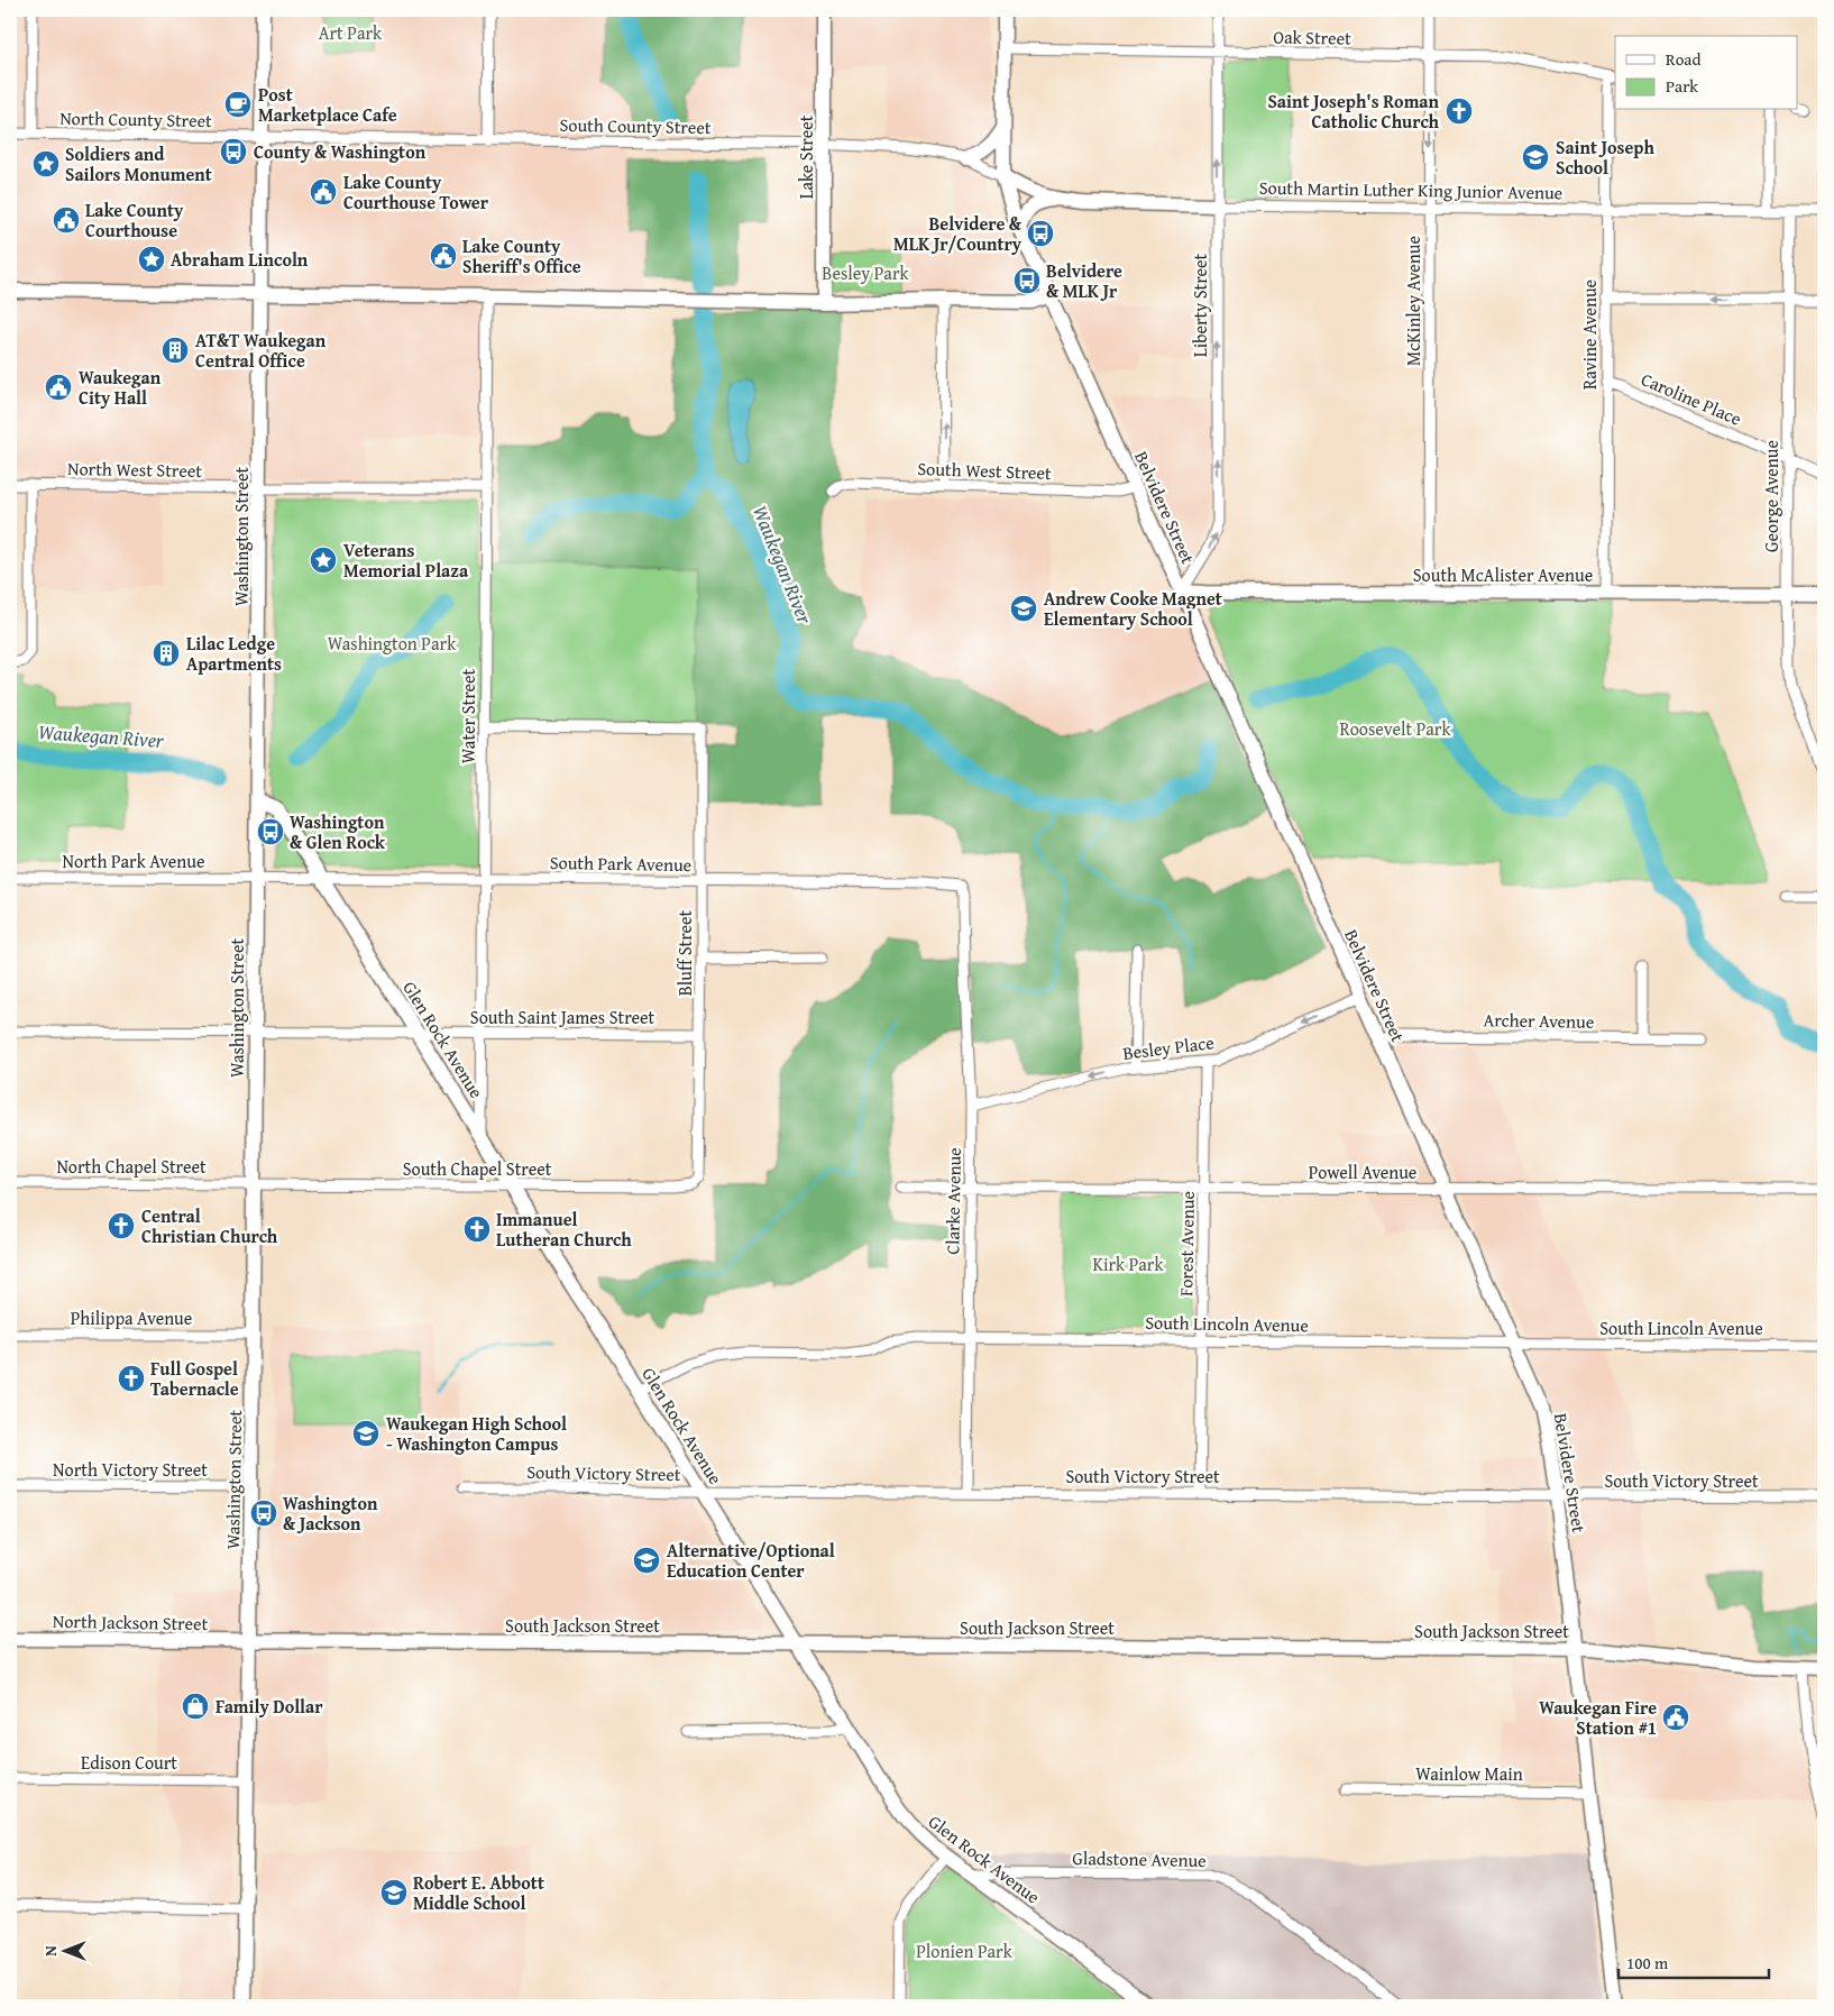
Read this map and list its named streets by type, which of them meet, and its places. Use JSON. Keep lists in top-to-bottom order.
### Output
{
  "streets": {
    "street": [
      "Oak Street",
      "North County Street",
      "South County Street",
      "Lake Street",
      "South Martin Luther King Junior Avenue",
      "McKinley Avenue",
      "Liberty Street",
      "Ravine Avenue",
      "Caroline Place",
      "North West Street",
      "South West Street",
      "George Avenue",
      "Belvidere Street",
      "Washington Street",
      "South McAlister Avenue",
      "Water Street",
      "North Park Avenue",
      "South Park Avenue",
      "Bluff Street",
      "South Saint James Street",
      "Archer Avenue",
      "Glen Rock Avenue",
      "Besley Place",
      "North Chapel Street",
      "South Chapel Street",
      "Powell Avenue",
      "Clarke Avenue",
      "Forest Avenue",
      "Philippa Avenue",
      "South Lincoln Avenue",
      "North Victory Street",
      "South Victory Street",
      "North Jackson Street",
      "South Jackson Street",
      "Edison Court",
      "Wainlow Main",
      "Gladstone Avenue"
    ]
  },
  "crossings": [
    ["Oak Street", "McKinley Avenue"],
    ["Oak Street", "Liberty Street"],
    ["Oak Street", "Ravine Avenue"],
    ["Oak Street", "Belvidere Street"],
    ["North County Street", "South County Street"],
    ["North County Street", "Washington Street"],
    ["South County Street", "Lake Street"],
    ["South County Street", "South Martin Luther King Junior Avenue"],
    ["South County Street", "Belvidere Street"],
    ["South County Street", "Washington Street"],
    ["South Martin Luther King Junior Avenue", "McKinley Avenue"],
    ["South Martin Luther King Junior Avenue", "Liberty Street"],
    ["South Martin Luther King Junior Avenue", "Ravine Avenue"],
    ["South Martin Luther King Junior Avenue", "George Avenue"],
    ["South Martin Luther King Junior Avenue", "Belvidere Street"],
    ["McKinley Avenue", "South McAlister Avenue"],
    ["Liberty Street", "Belvidere Street"],
    ["Liberty Street", "South McAlister Avenue"],
    ["Ravine Avenue", "Caroline Place"],
    ["Ravine Avenue", "South McAlister Avenue"],
    ["Caroline Place", "George Avenue"],
    ["North West Street", "Washington Street"],
    ["South West Street", "Belvidere Street"],
    ["George Avenue", "South McAlister Avenue"],
    ["Belvidere Street", "South McAlister Avenue"],
    ["Belvidere Street", "Archer Avenue"],
    ["Belvidere Street", "Besley Place"],
    ["Belvidere Street", "Powell Avenue"],
    ["Belvidere Street", "South Lincoln Avenue"],
    ["Belvidere Street", "South Victory Street"],
    ["Belvidere Street", "South Jackson Street"],
    ["Belvidere Street", "Wainlow Main"],
    ["Washington Street", "North Park Avenue"],
    ["Washington Street", "South Park Avenue"],
    ["Washington Street", "South Saint James Street"],
    ["Washington Street", "Glen Rock Avenue"],
    ["Washington Street", "North Chapel Street"],
    ["Washington Street", "South Chapel Street"],
    ["Washington Street", "Philippa Avenue"],
    ["Washington Street", "North Victory Street"],
    ["Washington Street", "North Jackson Street"],
    ["Washington Street", "South Jackson Street"],
    ["Washington Street", "Edison Court"],
    ["Water Street", "South Park Avenue"],
    ["Water Street", "Bluff Street"],
    ["Water Street", "South Saint James Street"],
    ["Water Street", "Glen Rock Avenue"],
    ["North Park Avenue", "South Park Avenue"],
    ["South Park Avenue", "Bluff Street"],
    ["South Park Avenue", "Glen Rock Avenue"],
    ["South Park Avenue", "Clarke Avenue"],
    ["Bluff Street", "South Saint James Street"],
    ["Bluff Street", "South Chapel Street"],
    ["South Saint James Street", "Glen Rock Avenue"],
    ["Glen Rock Avenue", "South Chapel Street"],
    ["Glen Rock Avenue", "South Lincoln Avenue"],
    ["Glen Rock Avenue", "South Victory Street"],
    ["Glen Rock Avenue", "South Jackson Street"],
    ["Glen Rock Avenue", "Gladstone Avenue"],
    ["Besley Place", "Clarke Avenue"],
    ["Besley Place", "Forest Avenue"],
    ["North Chapel Street", "South Chapel Street"],
    ["Powell Avenue", "Clarke Avenue"],
    ["Powell Avenue", "Forest Avenue"],
    ["Clarke Avenue", "South Lincoln Avenue"],
    ["Clarke Avenue", "South Victory Street"],
    ["Forest Avenue", "South Lincoln Avenue"],
    ["Forest Avenue", "South Victory Street"],
    ["North Jackson Street", "South Jackson Street"]
  ],
  "one_way": ["Liberty Street", "Besley Place"],
  "water": ["Waukegan River"],
  "parks": [
    "Art Park",
    "Besley Park",
    "Washington Park",
    "Roosevelt Park",
    "Kirk Park",
    "Plonien Park"
  ],
  "places": {
    "cafe": ["Post Marketplace Cafe"],
    "church": [
      "Saint Joseph's Roman Catholic Church",
      "Central Christian Church",
      "Immanuel Lutheran Church",
      "Full Gospel Tabernacle"
    ],
    "bus stop": [
      "County & Washington",
      "Belvidere & MLK Jr/Country",
      "Belvidere & MLK Jr",
      "Washington & Glen Rock",
      "Washington & Jackson"
    ],
    "school or university": [
      "Saint Joseph School",
      "Andrew Cooke Magnet Elementary School",
      "Waukegan High School - Washington Campus",
      "Alternative/Optional Education Center",
      "Robert E. Abbott Middle School"
    ],
    "place": ["Soldiers and Sailors Monument", "Abraham Lincoln", "Veterans Memorial Plaza"],
    "public building": [
      "Lake County Courthouse Tower",
      "Lake County Courthouse",
      "Lake County Sheriff's Office",
      "Waukegan City Hall",
      "Waukegan Fire Station #1"
    ],
    "building": ["AT&T Waukegan Central Office", "Lilac Ledge Apartments"],
    "shop": ["Family Dollar"]
  },
  "legend": ["Road", "Park"],
  "scale_bar": "100 m",
  "north": "left"
}
